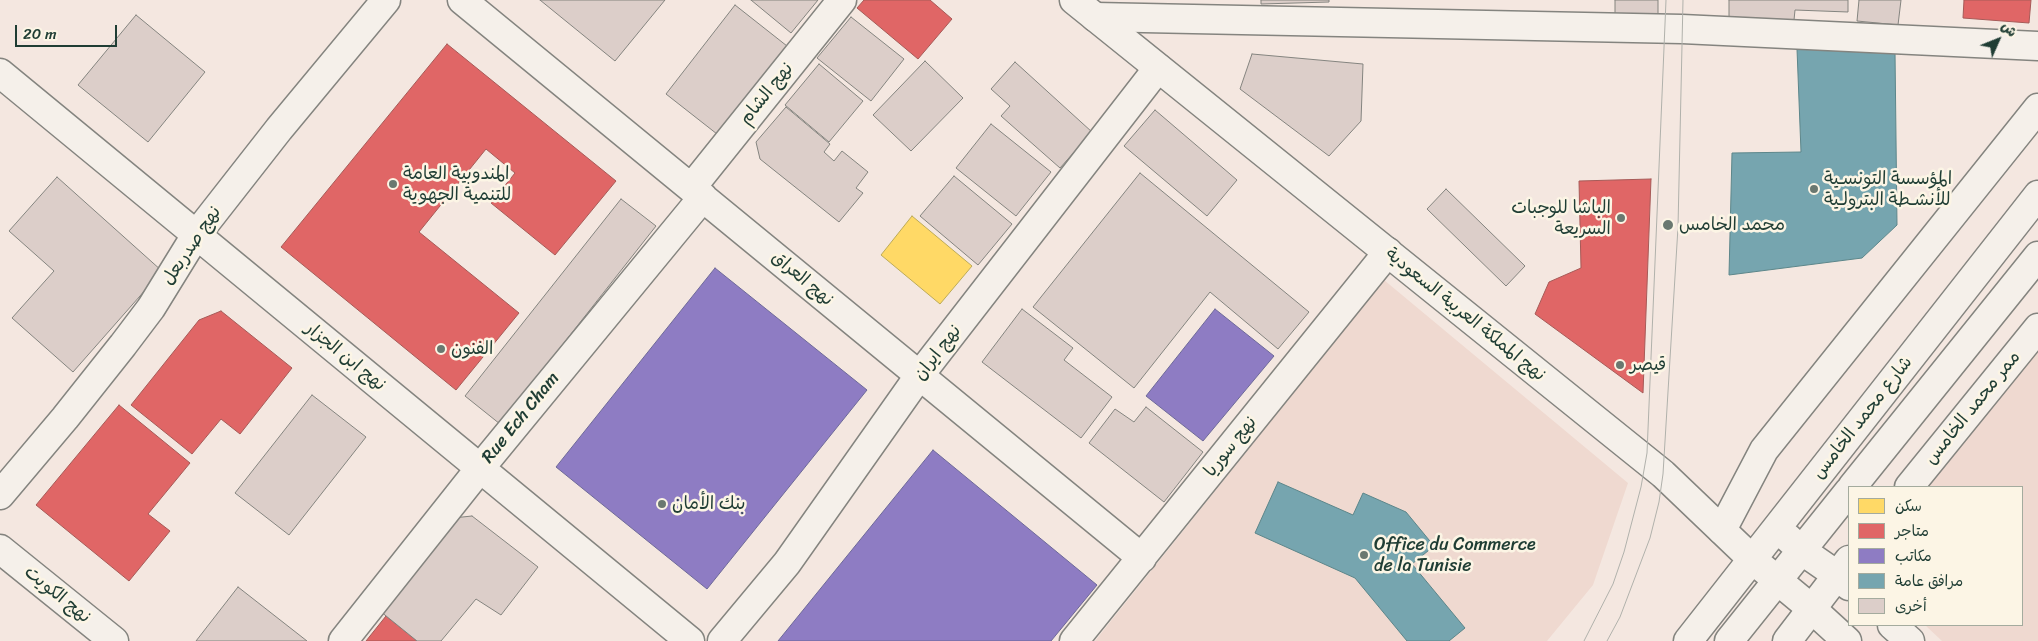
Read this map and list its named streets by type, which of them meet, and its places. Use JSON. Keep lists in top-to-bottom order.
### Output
{
  "streets": {
    "street": [
      "نهج الشام",
      "نهج صدربعل",
      "نهج العراق",
      "نهج المملكة العربية السعودية",
      "نهج ايران",
      "نهج ابن الجزار",
      "ممر محمد الخامس",
      "Rue Ech Cham",
      "شارع محمد الخامس",
      "نهج سوريا",
      "نهج الكويت"
    ]
  },
  "crossings": [
    ["نهج الشام", "نهج العراق"],
    ["نهج الشام", "Rue Ech Cham"],
    ["نهج صدربعل", "نهج ابن الجزار"],
    ["نهج العراق", "نهج ايران"],
    ["نهج العراق", "Rue Ech Cham"],
    ["نهج العراق", "نهج سوريا"],
    ["نهج المملكة العربية السعودية", "نهج ايران"],
    ["نهج المملكة العربية السعودية", "شارع محمد الخامس"],
    ["نهج المملكة العربية السعودية", "نهج سوريا"],
    ["نهج ابن الجزار", "Rue Ech Cham"]
  ],
  "places": [
    "المندوبية العامة للتنمية الجهوية",
    "المؤسسة التونسـية للأنشـطة البترولـية",
    "الباشا للوجبات السريعة",
    "محمد الخامس",
    "الفنون",
    "قيصر",
    "بنك الأمان",
    "Office du Commerce de la Tunisie"
  ],
  "legend": [
    "سكن",
    "متاجر",
    "مكاتب",
    "مرافق عامة",
    "أخرى"
  ],
  "scale_bar": "20 m",
  "north": "top right"
}
